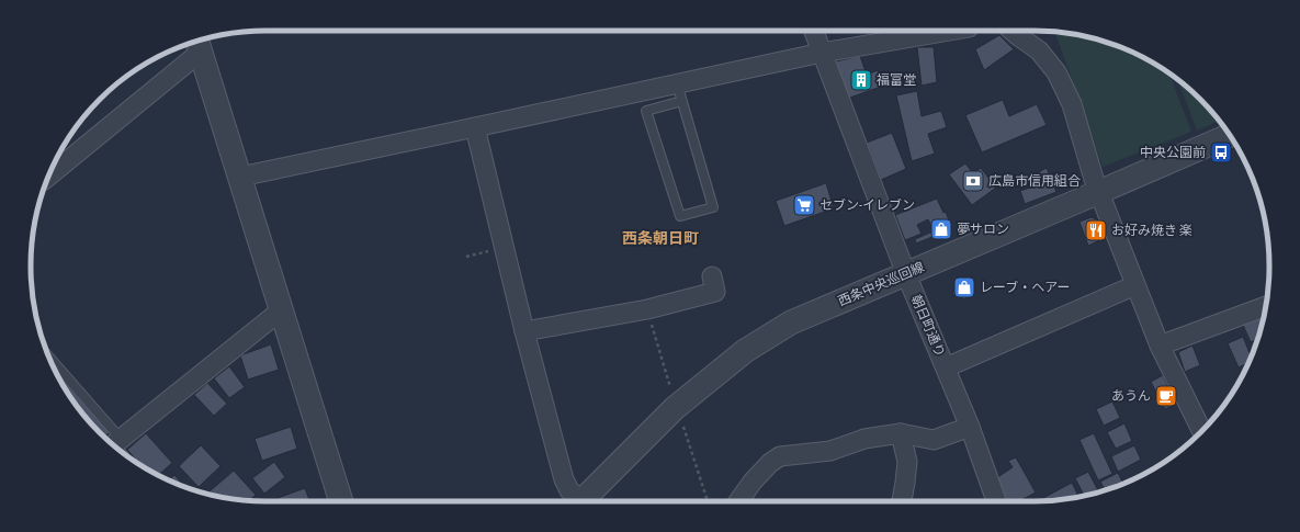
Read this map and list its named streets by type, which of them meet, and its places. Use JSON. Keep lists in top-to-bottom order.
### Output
{
  "streets": {
    "street": ["西条中央巡回線", "朝日町通り"]
  },
  "crossings": [
    ["西条中央巡回線", "朝日町通り"]
  ],
  "districts": ["西条朝日町"],
  "places": {
    "building": ["福富堂"],
    "bus stop": ["中央公園前"],
    "bank": ["広島市信用組合"],
    "supermarket": ["セブン-イレブン"],
    "shop": ["夢サロン", "レーブ・ヘアー"],
    "restaurant": ["お好み焼き 楽"],
    "cafe": ["あうん"]
  }
}
